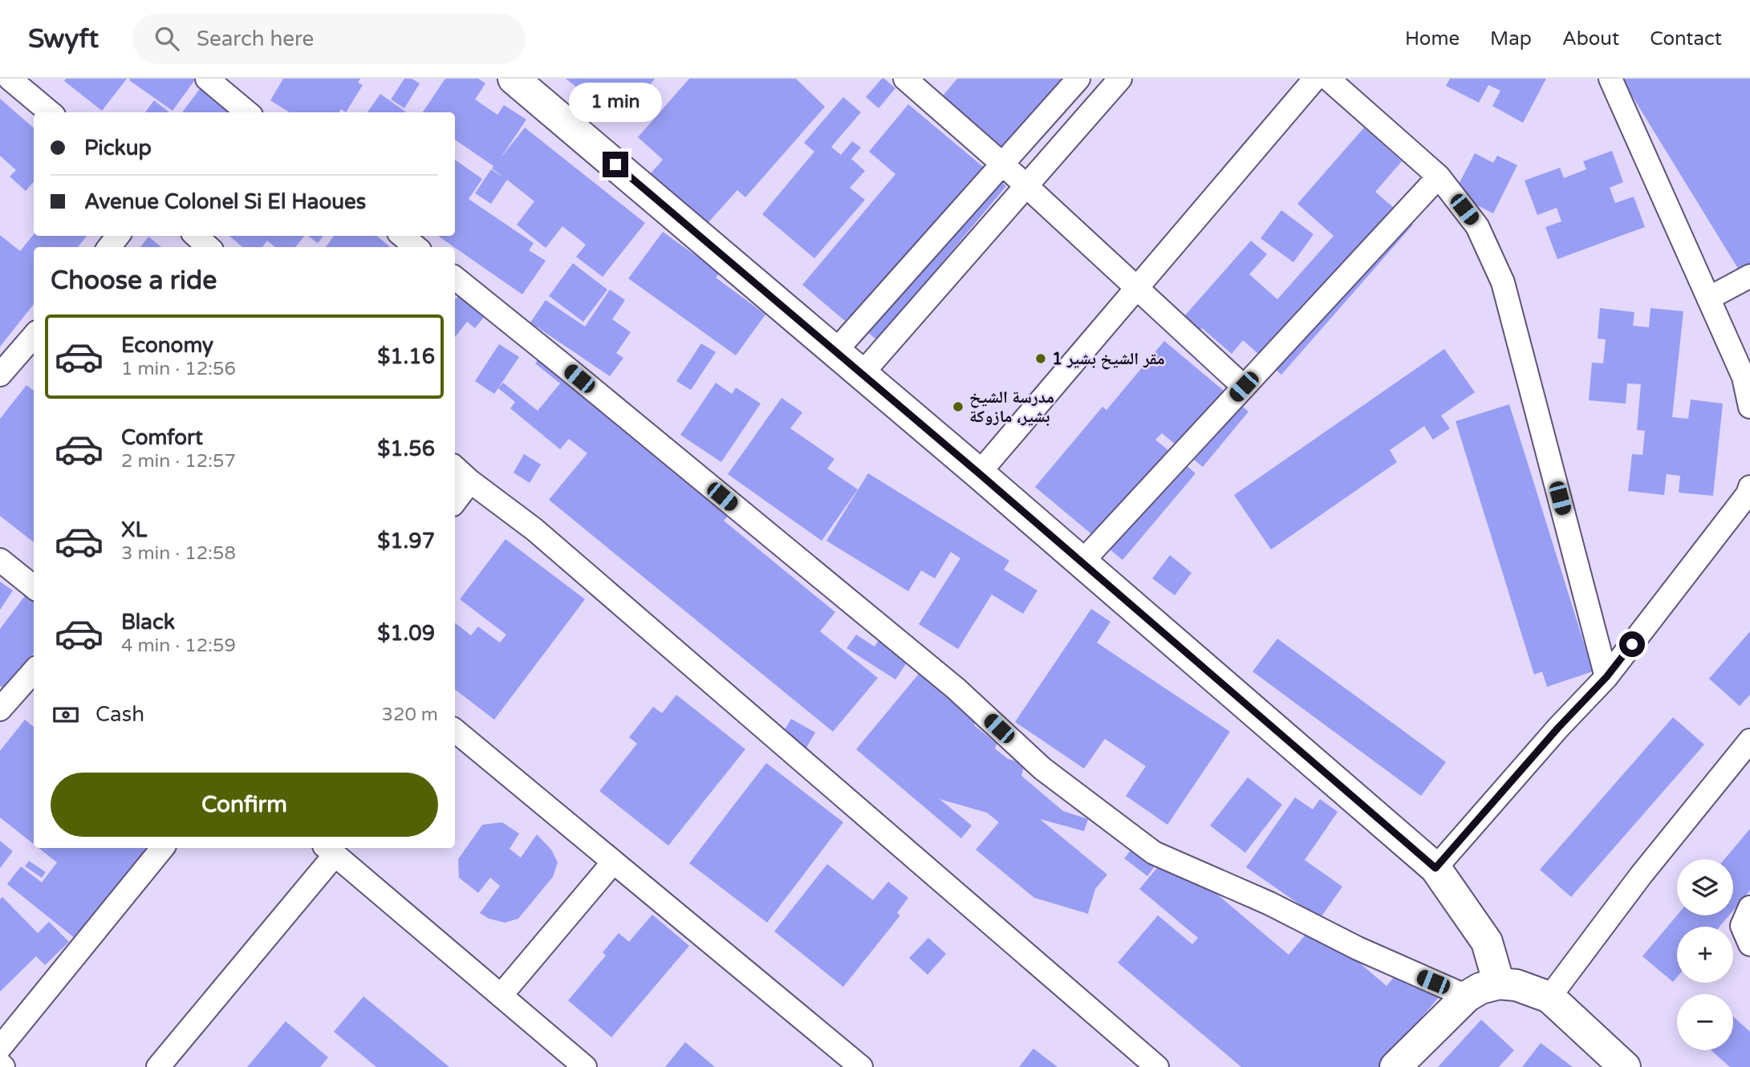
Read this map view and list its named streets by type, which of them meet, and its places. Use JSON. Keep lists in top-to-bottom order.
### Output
{
  "places": ["مقر الشيخ بشير 1", "مدرسة الشيخ بشير، مازوكة"],
  "page": {
    "header": "Swyft",
    "search": "Search here",
    "nav": [
      "Home",
      "Map",
      "About",
      "Contact"
    ],
    "bubble": "1 min",
    "banner": ["Pickup", "Avenue Colonel Si El Haoues"],
    "heading": "Choose a ride",
    "list": [
      {
        "name": "Economy",
        "note": "1 min · 12:56",
        "value": "$1.16"
      },
      {
        "name": "Comfort",
        "note": "2 min · 12:57",
        "value": "$1.56"
      },
      {
        "name": "XL",
        "note": "3 min · 12:58",
        "value": "$1.97"
      },
      {
        "name": "Black",
        "note": "4 min · 12:59",
        "value": "$1.09"
      }
    ],
    "pay": ["Cash", "320 m"],
    "buttons": "Confirm",
    "map_buttons": ["+", "−"]
  }
}
